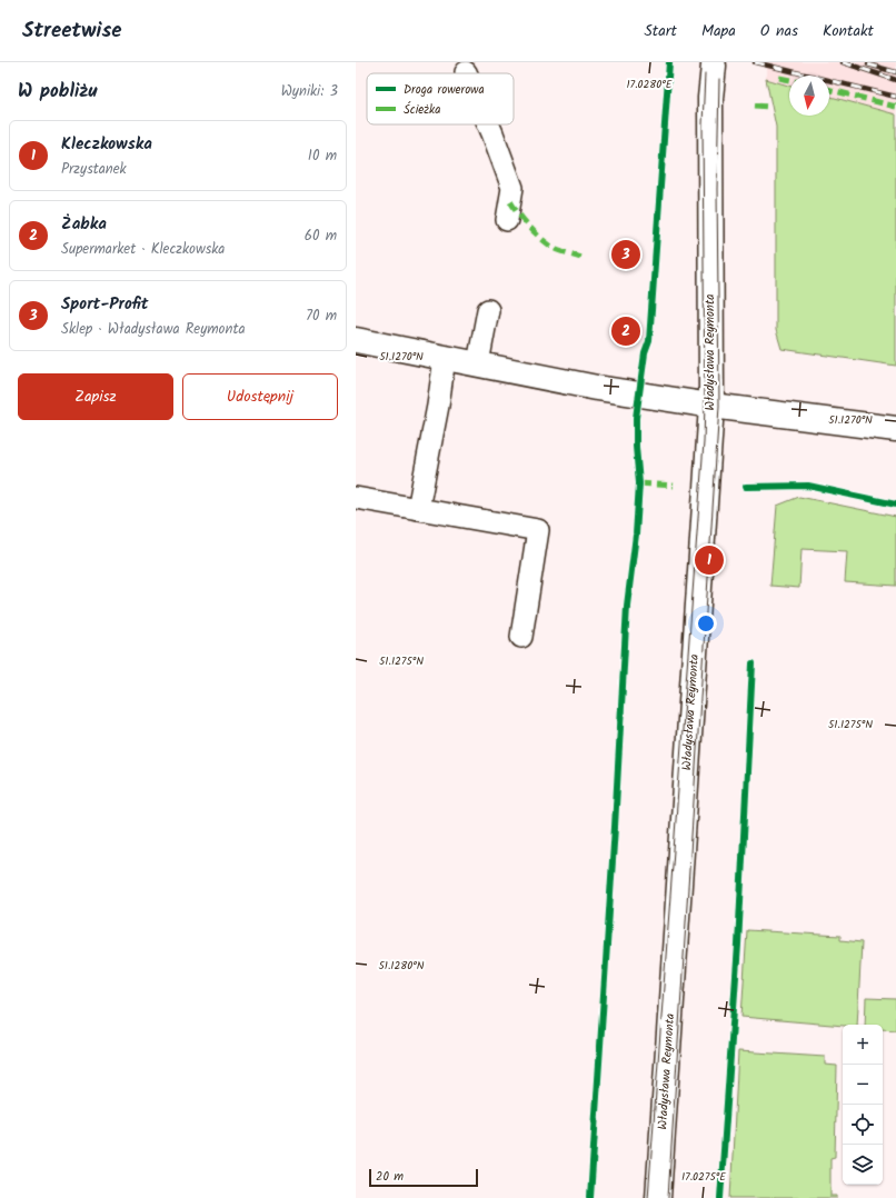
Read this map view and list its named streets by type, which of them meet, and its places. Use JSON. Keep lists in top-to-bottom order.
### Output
{
  "streets": {
    "main road": ["Władysława Reymonta"]
  },
  "legend": ["Droga rowerowa", "Ścieżka"],
  "scale_bar": "20 m",
  "north": "bottom",
  "page": {
    "header": "Streetwise",
    "nav": [
      "Start",
      "Mapa",
      "O nas",
      "Kontakt"
    ],
    "heading": ["W pobliżu", "Wyniki: 3"],
    "list": [
      {
        "mark": "1",
        "name": "Kleczkowska",
        "note": "Przystanek",
        "value": "10 m"
      },
      {
        "mark": "2",
        "name": "Żabka",
        "note": "Supermarket · Kleczkowska",
        "value": "60 m"
      },
      {
        "mark": "3",
        "name": "Sport-Profit",
        "note": "Sklep · Władysława Reymonta",
        "value": "70 m"
      }
    ],
    "pins": ["3", "2", "1"],
    "buttons": ["Zapisz", "Udostępnij"],
    "map_buttons": ["+", "−"],
    "scale": "20 m"
  },
  "coordinates": [
    "17.0280°E",
    "51.1270°N",
    "51.1275°N",
    "51.1280°N",
    "17.0275°E"
  ]
}
